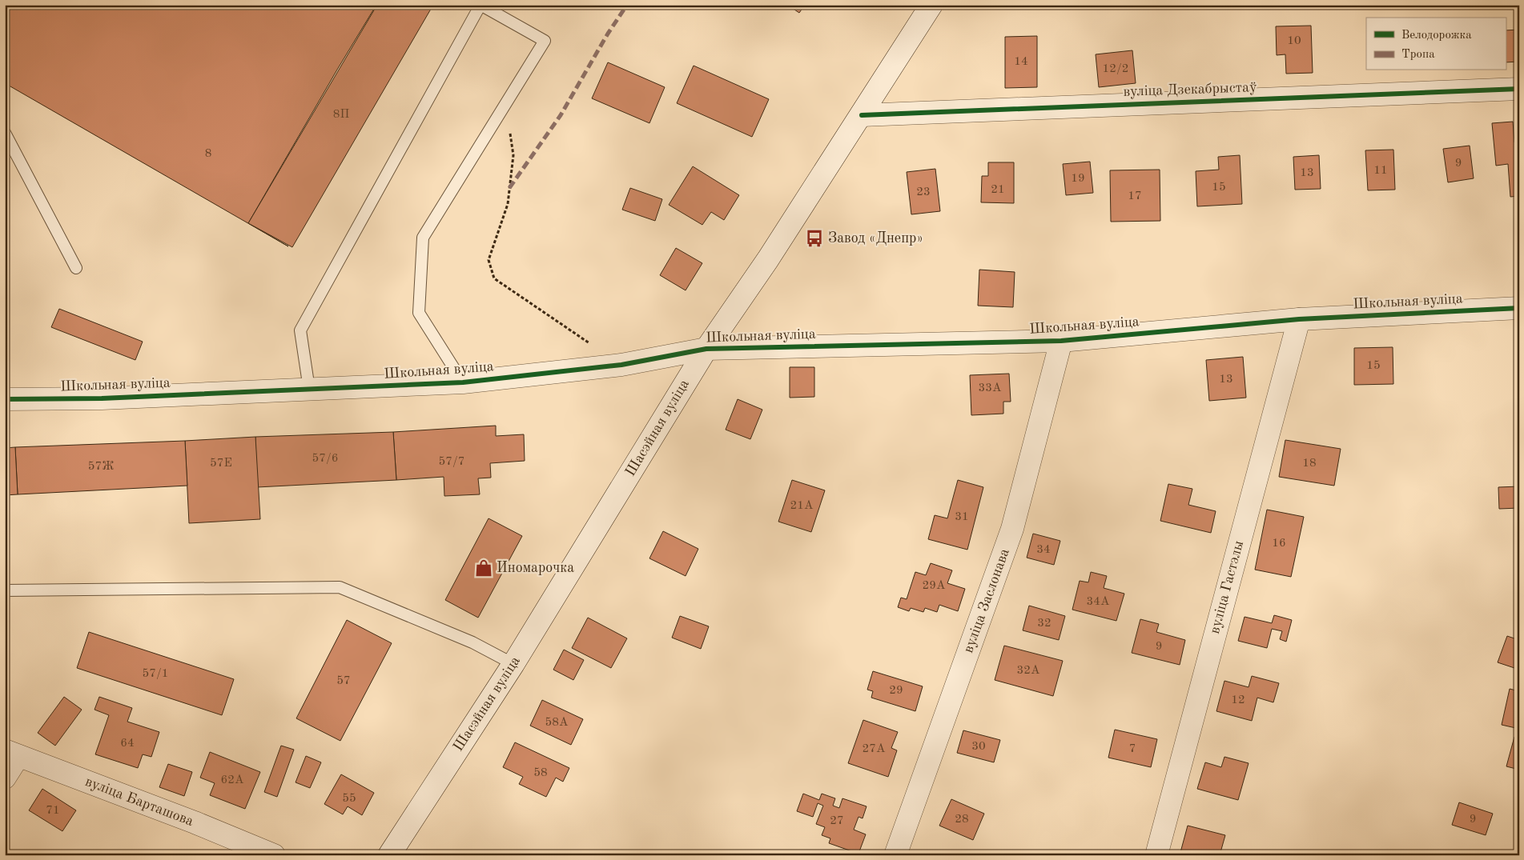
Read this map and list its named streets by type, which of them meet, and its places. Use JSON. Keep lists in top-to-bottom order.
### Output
{
  "streets": {
    "street": [
      "вуліца Дзекабрыстаў",
      "Школьная вуліца",
      "Шасэйная вуліца",
      "вуліца Гастэлы",
      "вуліца Заслонава",
      "вуліца Барташова"
    ]
  },
  "crossings": [
    ["вуліца Дзекабрыстаў", "Шасэйная вуліца"],
    ["Школьная вуліца", "Шасэйная вуліца"],
    ["Школьная вуліца", "вуліца Гастэлы"],
    ["Школьная вуліца", "вуліца Заслонава"]
  ],
  "places": {
    "bus stop": ["Завод «Днепр»"],
    "shop": ["Иномарочка"]
  },
  "house_numbers": [
    "10",
    "14",
    "12/2",
    "8П",
    "8",
    "9",
    "11",
    "13",
    "19",
    "15",
    "21",
    "23",
    "17",
    "15",
    "13",
    "33А",
    "57/6",
    "57/7",
    "57Е",
    "18",
    "57Ж",
    "21А",
    "31",
    "16",
    "34",
    "29А",
    "34А",
    "32",
    "9",
    "32А",
    "57/1",
    "57",
    "29",
    "12",
    "58А",
    "64",
    "30",
    "27А",
    "7",
    "58",
    "62А",
    "55",
    "71",
    "28",
    "9",
    "27"
  ],
  "legend": ["Велодорожка", "Тропа"]
}
